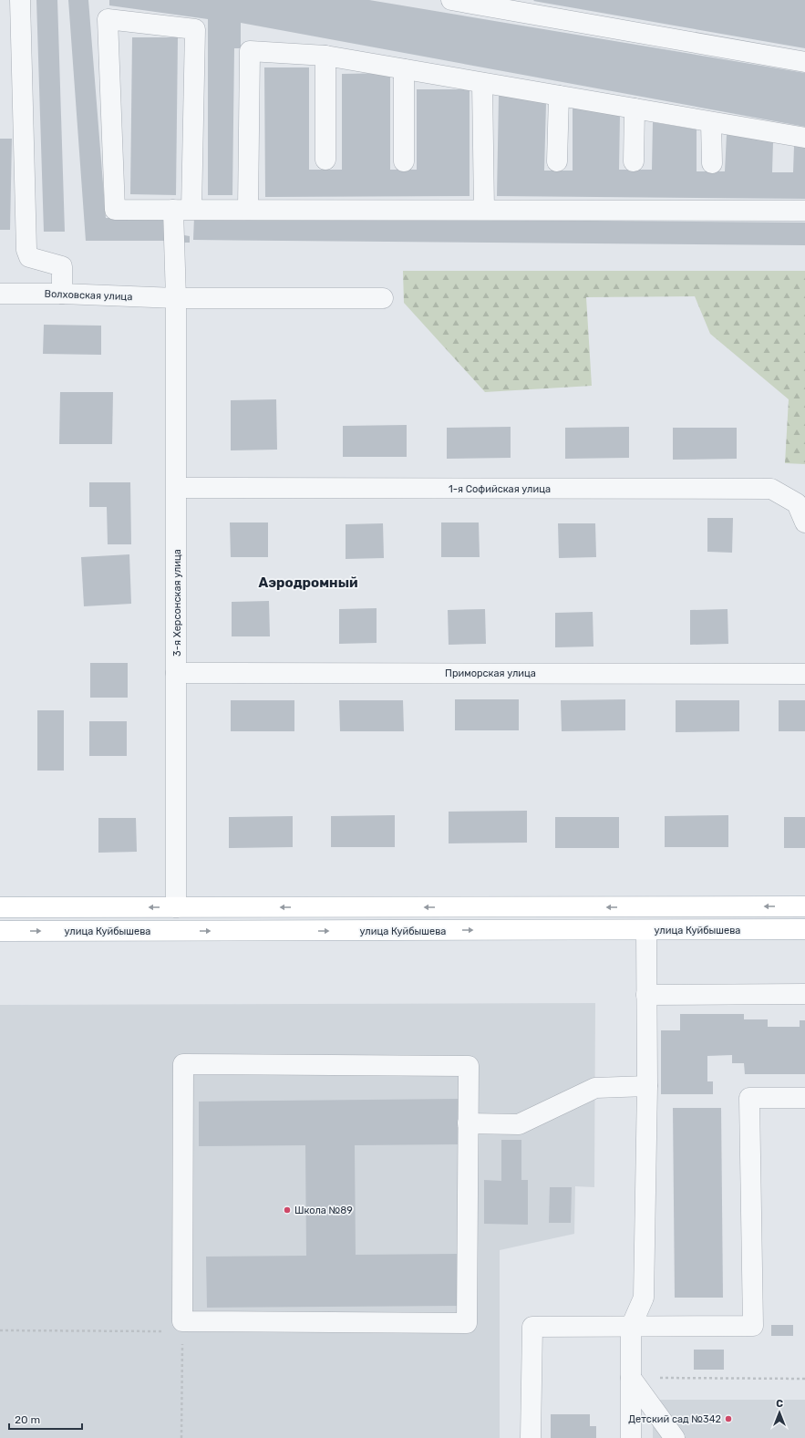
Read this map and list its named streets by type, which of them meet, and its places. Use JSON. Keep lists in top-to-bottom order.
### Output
{
  "streets": {
    "main road": ["улица Куйбышева"],
    "street": [
      "Волховская улица",
      "1-я Софийская улица",
      "3-я Херсонская улица",
      "Приморская улица"
    ]
  },
  "crossings": [
    ["Волховская улица", "3-я Херсонская улица"],
    ["1-я Софийская улица", "3-я Херсонская улица"],
    ["3-я Херсонская улица", "Приморская улица"]
  ],
  "districts": ["Аэродромный"],
  "places": ["Школа №89", "Детский сад №342"],
  "scale_bar": "20 m",
  "north": "top"
}
